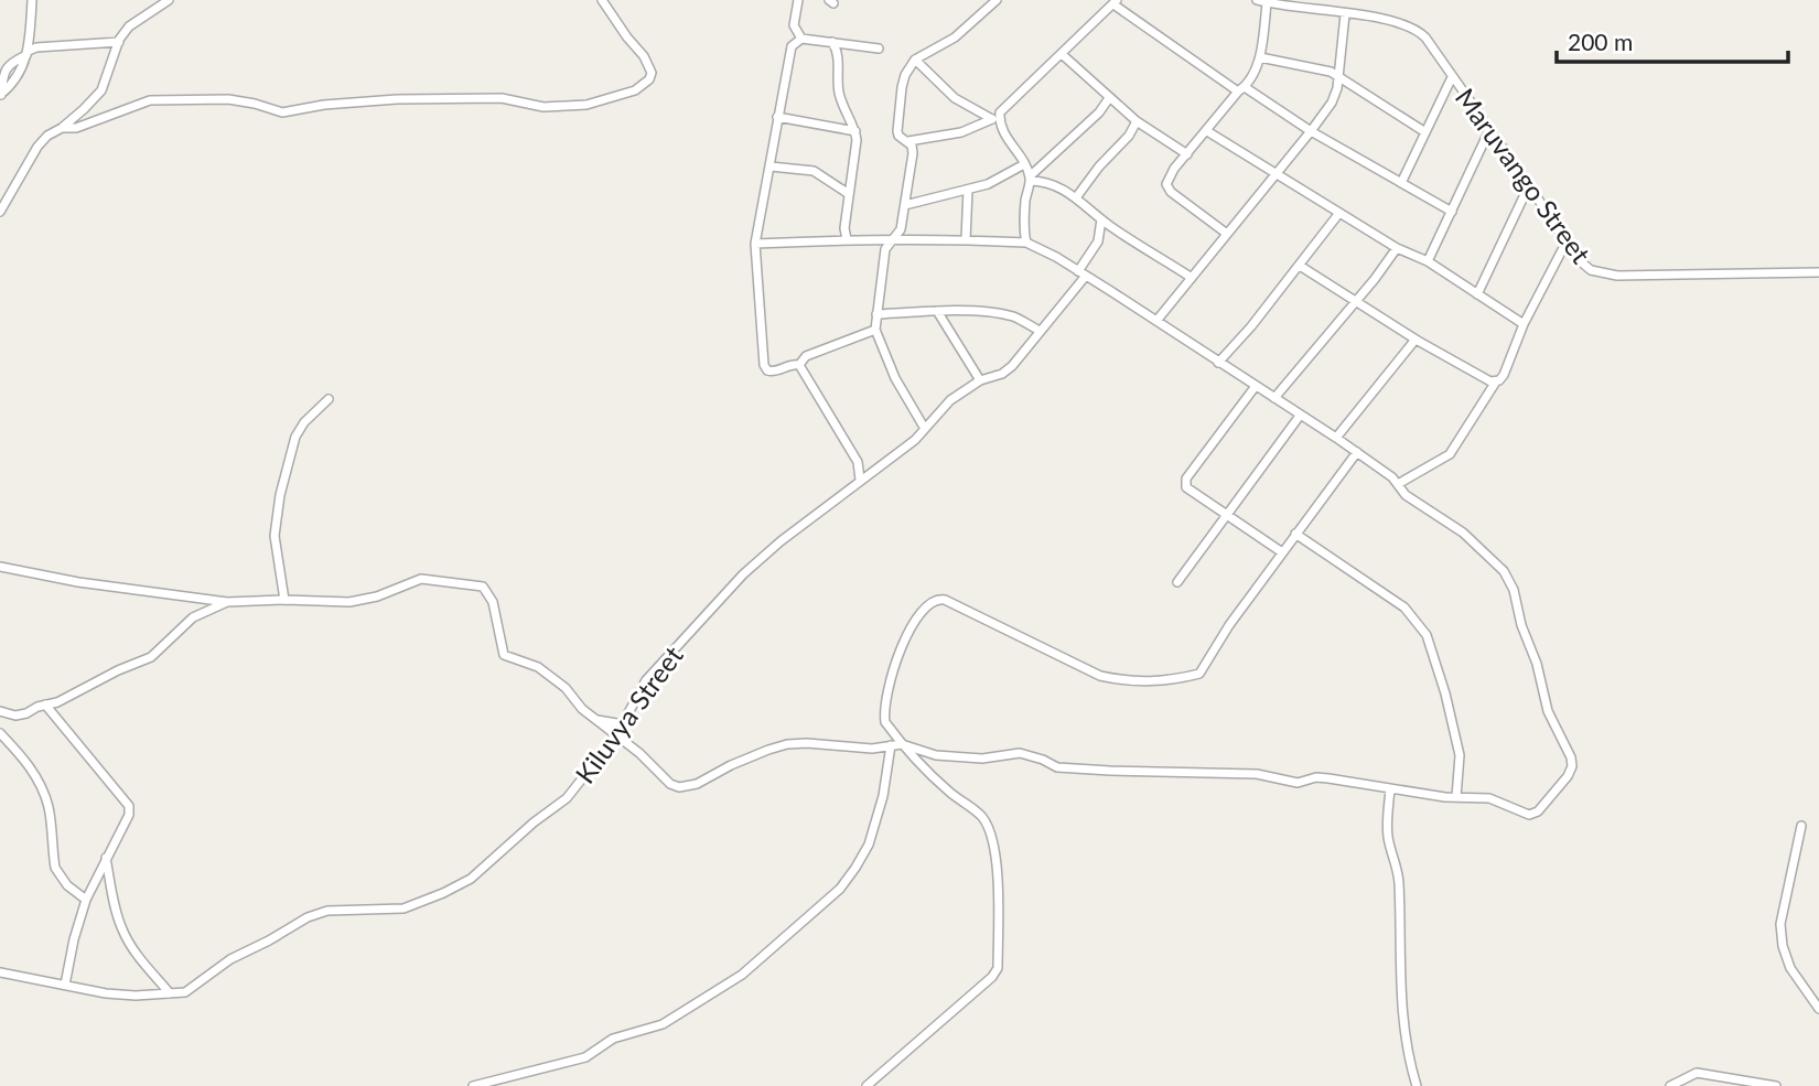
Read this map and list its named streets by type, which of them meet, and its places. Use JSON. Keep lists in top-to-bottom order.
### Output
{
  "streets": {
    "street": ["Maruvango Street", "Kiluvya Street"]
  },
  "scale_bar": "200 m"
}
